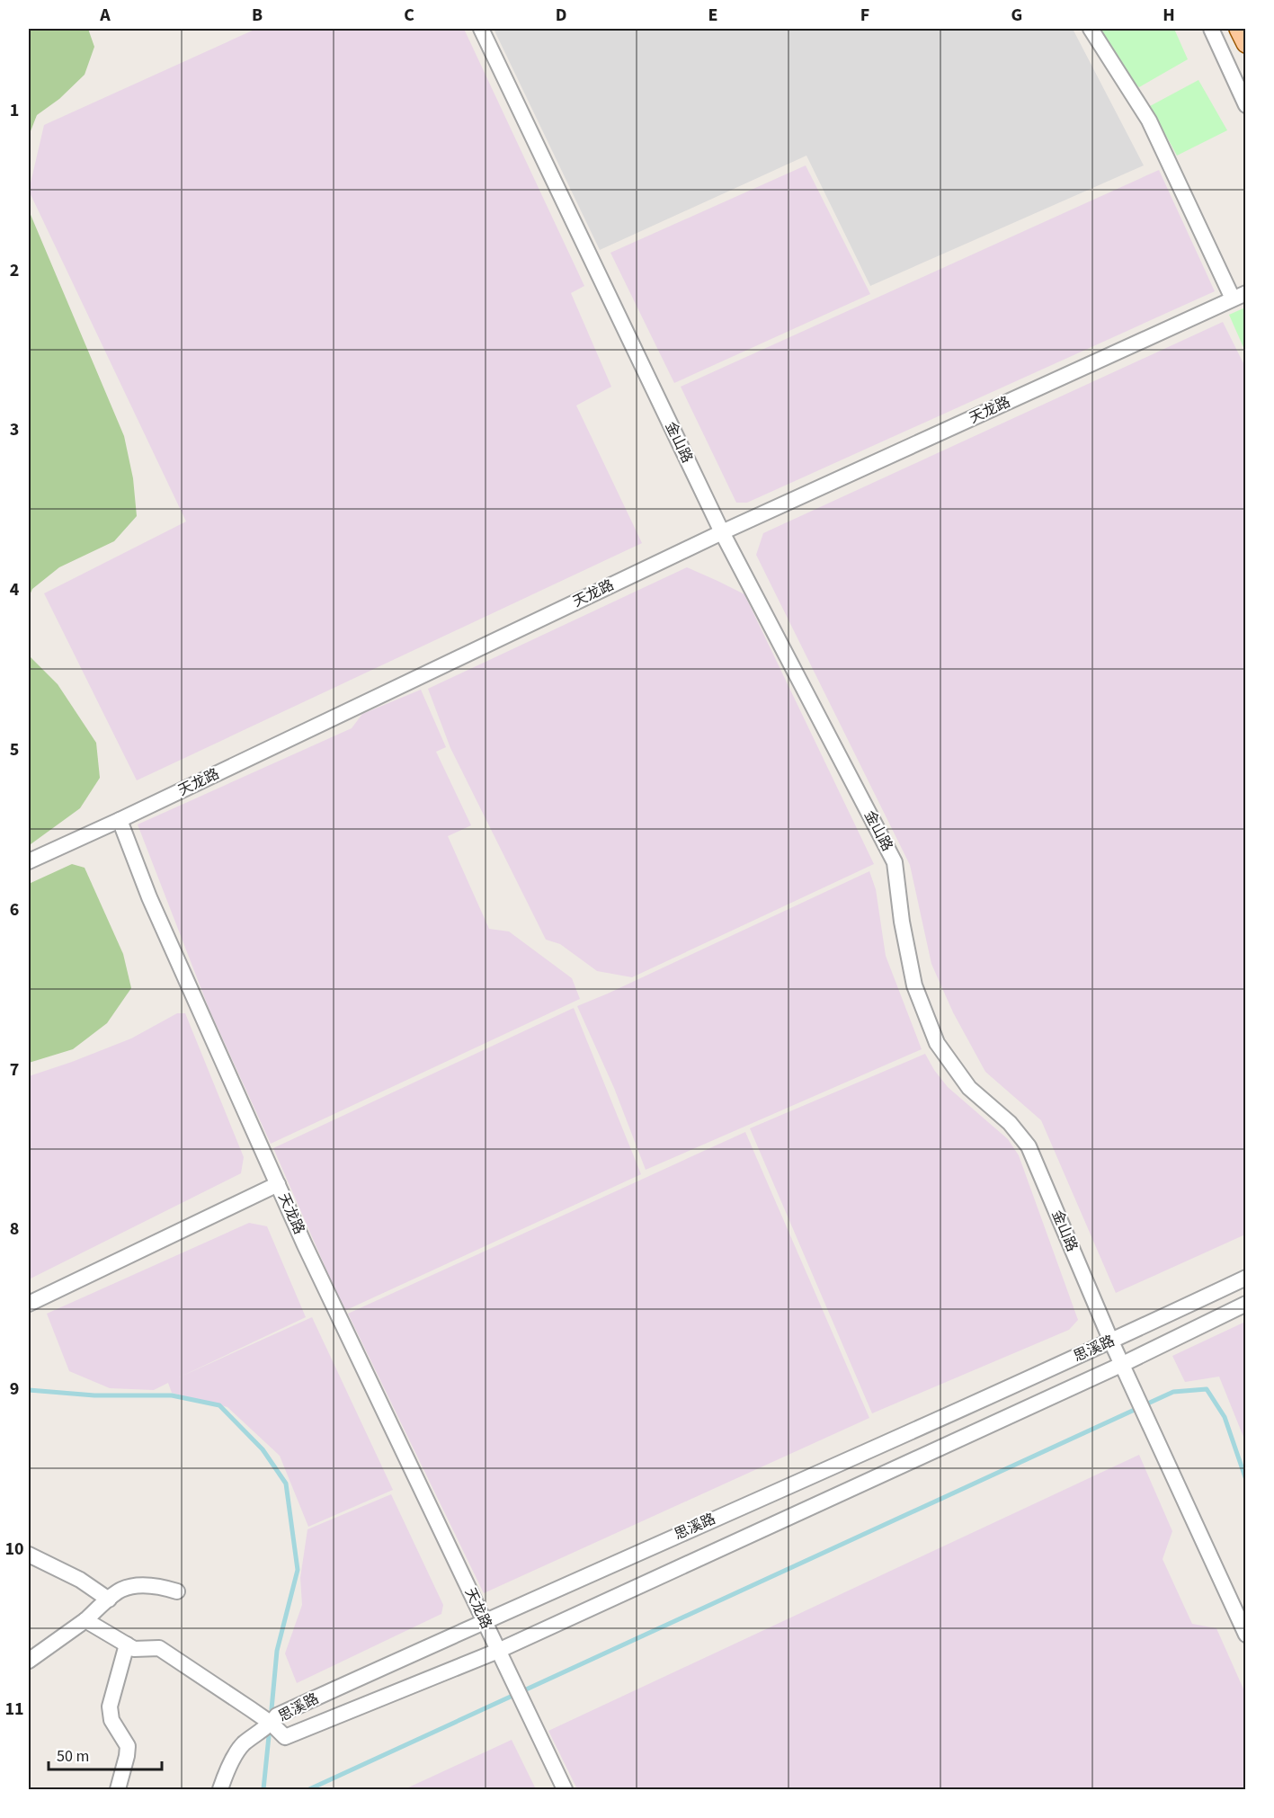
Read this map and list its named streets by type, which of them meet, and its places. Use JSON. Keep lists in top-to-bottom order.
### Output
{
  "streets": {
    "street": ["天龙路", "金山路", "思溪路"]
  },
  "crossings": [
    ["天龙路", "金山路"],
    ["天龙路", "思溪路"],
    ["金山路", "思溪路"]
  ],
  "scale_bar": "50 m",
  "grid": {
    "columns": [
      "A",
      "B",
      "C",
      "D",
      "E",
      "F",
      "G",
      "H"
    ],
    "rows": [
      "1",
      "2",
      "3",
      "4",
      "5",
      "6",
      "7",
      "8",
      "9",
      "10",
      "11"
    ]
  }
}
